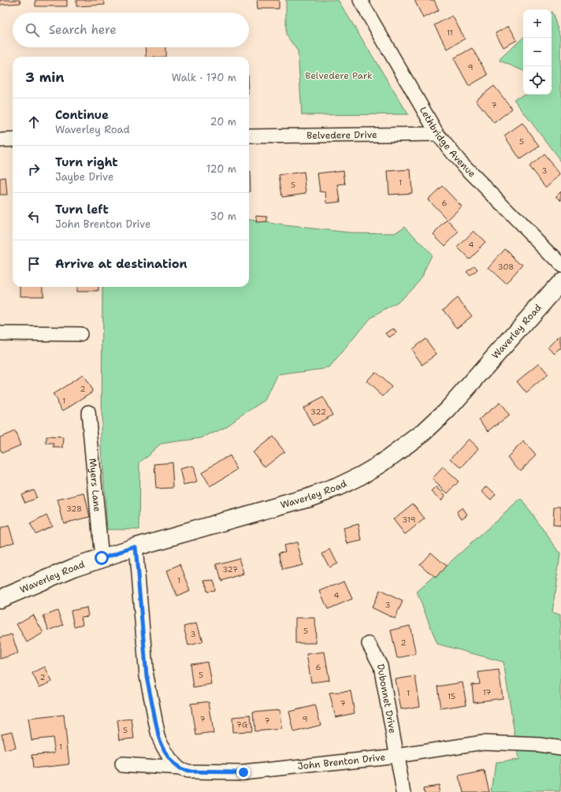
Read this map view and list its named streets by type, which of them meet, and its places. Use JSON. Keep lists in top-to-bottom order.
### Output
{
  "streets": {
    "main road": ["Waverley Road"],
    "street": [
      "Belvedere Drive",
      "Lethbridge Avenue",
      "Myers Lane",
      "Dubonnet Drive",
      "John Brenton Drive"
    ]
  },
  "crossings": [
    ["Belvedere Drive", "Lethbridge Avenue"],
    ["Waverley Road", "Myers Lane"],
    ["Dubonnet Drive", "John Brenton Drive"]
  ],
  "parks": ["Belvedere Park"],
  "house_numbers": [
    "11",
    "9",
    "7",
    "5",
    "3",
    "1",
    "5",
    "6",
    "4",
    "308",
    "2",
    "1",
    "322",
    "328",
    "319",
    "327",
    "1",
    "4",
    "3",
    "5",
    "3",
    "2",
    "6",
    "5",
    "2",
    "17",
    "1",
    "15",
    "7",
    "7",
    "9",
    "7",
    "7G",
    "5",
    "1"
  ],
  "page": {
    "map_buttons": ["+", "−"],
    "search": "Search here",
    "heading": ["3 min", "Walk · 170 m"],
    "list": [
      ["Continue", "Waverley Road", "20 m"],
      ["Turn right", "Jaybe Drive", "120 m"],
      ["Turn left", "John Brenton Drive", "30 m"],
      "Arrive at destination"
    ]
  }
}
